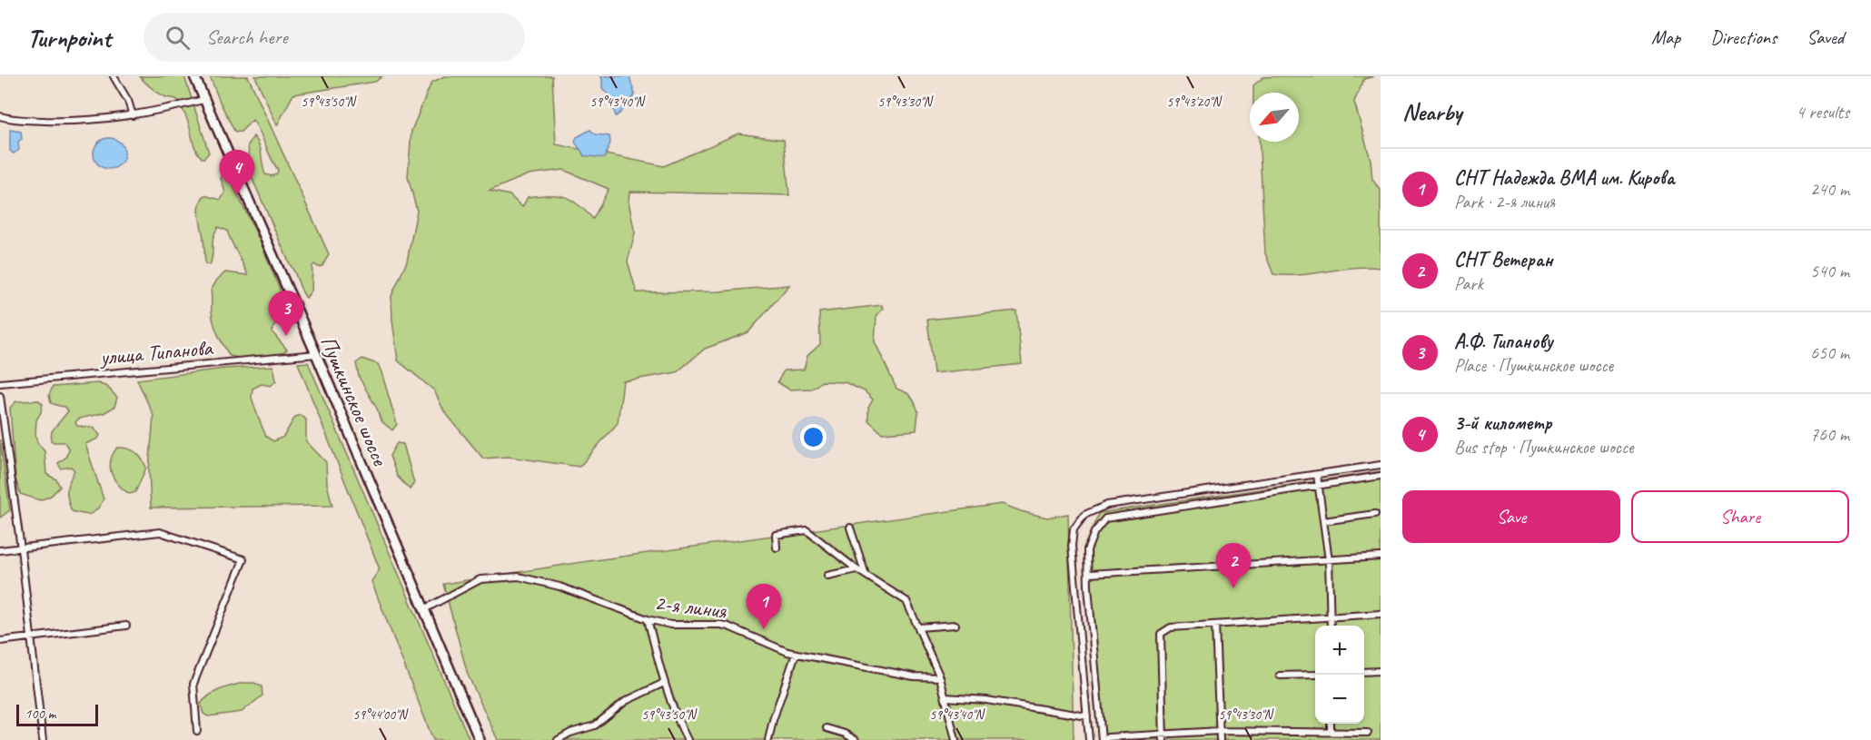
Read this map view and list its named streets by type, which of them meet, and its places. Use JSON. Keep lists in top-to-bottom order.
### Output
{
  "streets": {
    "main road": ["Пушкинское шоссе"],
    "street": ["улица Типанова", "2-я линия"]
  },
  "crossings": [
    ["улица Типанова", "Пушкинское шоссе"],
    ["Пушкинское шоссе", "2-я линия"]
  ],
  "scale_bar": "100 m",
  "north": "bottom left",
  "page": {
    "header": "Turnpoint",
    "search": "Search here",
    "nav": ["Map", "Directions", "Saved"],
    "heading": ["Nearby", "4 results"],
    "list": [
      {
        "mark": "1",
        "name": "СНТ Надежда ВМА им. Кирова",
        "note": "Park · 2-я линия",
        "value": "240 m"
      },
      {
        "mark": "2",
        "name": "СНТ Ветеран",
        "note": "Park",
        "value": "540 m"
      },
      {
        "mark": "3",
        "name": "А.Ф. Типанову",
        "note": "Place · Пушкинское шоссе",
        "value": "650 m"
      },
      {
        "mark": "4",
        "name": "3-й километр",
        "note": "Bus stop · Пушкинское шоссе",
        "value": "760 m"
      }
    ],
    "pins": [
      "4",
      "3",
      "2",
      "1"
    ],
    "buttons": ["Save", "Share"],
    "map_buttons": ["+", "−"],
    "scale": "100 m"
  },
  "coordinates": [
    "59°43'50\"N",
    "59°43'40\"N",
    "59°43'30\"N",
    "59°43'20\"N",
    "59°44'00\"N"
  ]
}
